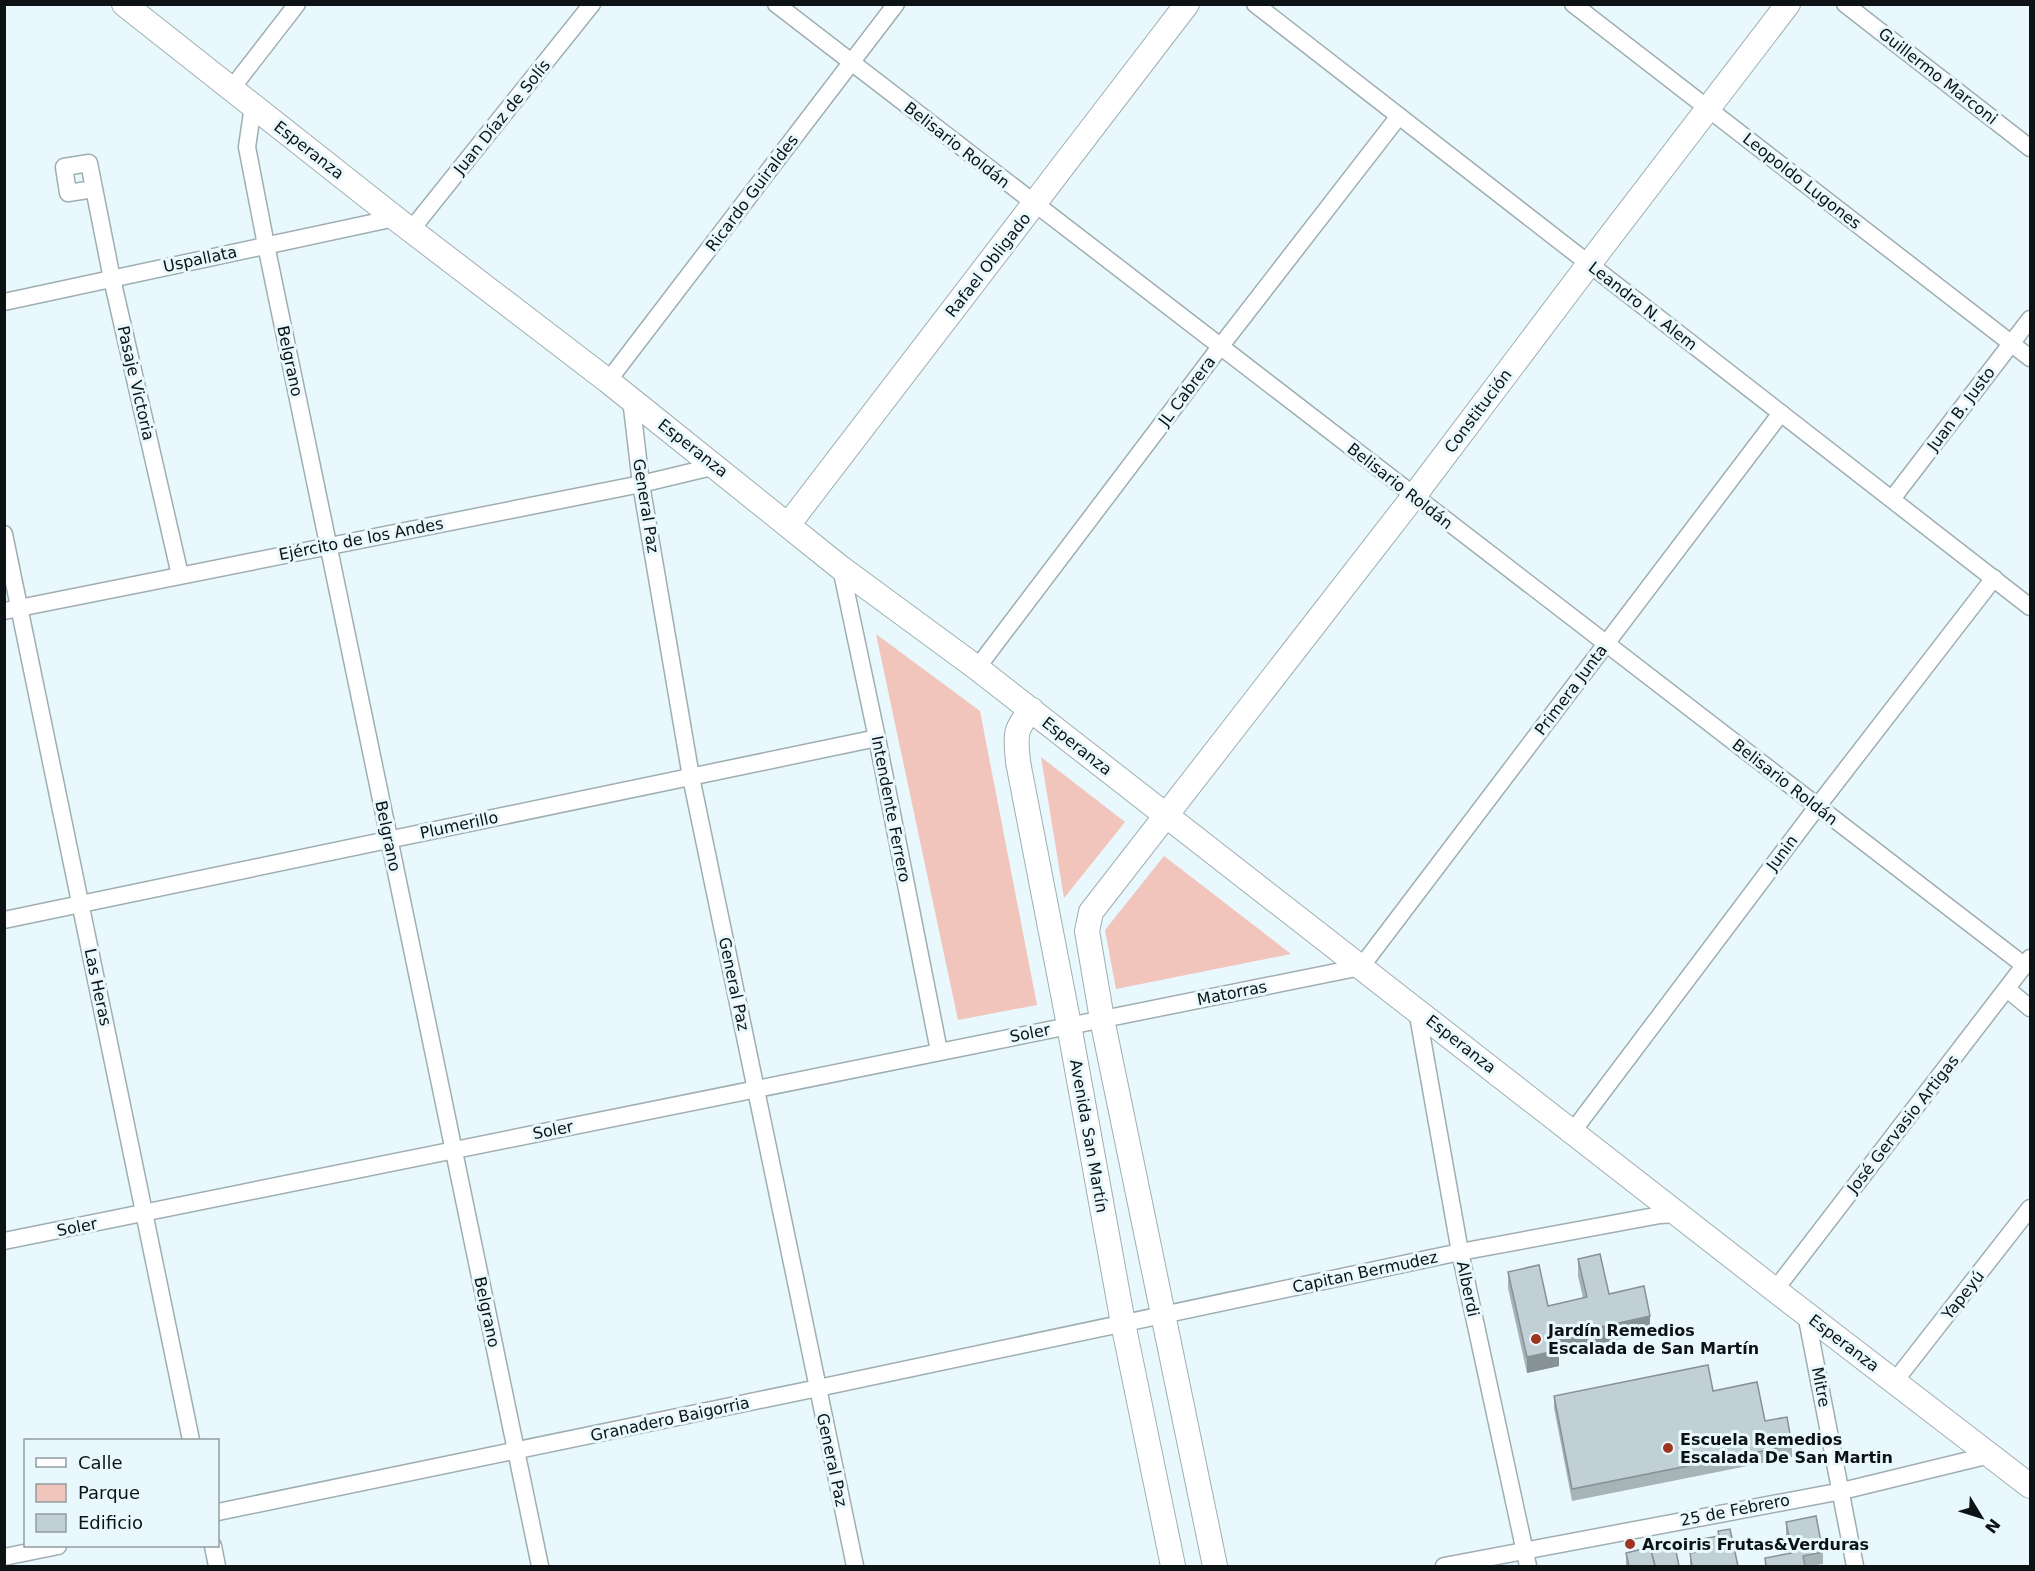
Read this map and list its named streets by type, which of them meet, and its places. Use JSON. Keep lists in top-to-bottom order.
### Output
{
  "streets": {
    "main road": [
      "Esperanza",
      "Rafael Obligado",
      "Constitución",
      "Avenida San Martín"
    ],
    "street": [
      "Guillermo Marconi",
      "Juan Díaz de Solís",
      "Belisario Roldán",
      "Leopoldo Lugones",
      "Ricardo Guiraldes",
      "Uspallata",
      "Leandro N. Alem",
      "Belgrano",
      "Pasaje Victoria",
      "JL Cabrera",
      "Juan B. Justo",
      "General Paz",
      "Ejército de los Andes",
      "Primera Junta",
      "Intendente Ferrero",
      "Plumerillo",
      "Junin",
      "Las Heras",
      "Matorras",
      "Soler",
      "José Gervasio Artigas",
      "Capitan Bermudez",
      "Alberdi",
      "Yapeyú",
      "Mitre",
      "Granadero Baigorria",
      "25 de Febrero"
    ]
  },
  "crossings": [
    ["Juan Díaz de Solís", "Esperanza"],
    ["Juan Díaz de Solís", "Uspallata"],
    ["Belisario Roldán", "Ricardo Guiraldes"],
    ["Belisario Roldán", "Rafael Obligado"],
    ["Belisario Roldán", "JL Cabrera"],
    ["Belisario Roldán", "Constitución"],
    ["Belisario Roldán", "Primera Junta"],
    ["Belisario Roldán", "Junin"],
    ["Belisario Roldán", "José Gervasio Artigas"],
    ["Esperanza", "Ricardo Guiraldes"],
    ["Esperanza", "Uspallata"],
    ["Esperanza", "Rafael Obligado"],
    ["Esperanza", "Belgrano"],
    ["Esperanza", "JL Cabrera"],
    ["Esperanza", "Constitución"],
    ["Esperanza", "General Paz"],
    ["Esperanza", "Ejército de los Andes"],
    ["Esperanza", "Primera Junta"],
    ["Esperanza", "Intendente Ferrero"],
    ["Esperanza", "Junin"],
    ["Esperanza", "Matorras"],
    ["Esperanza", "José Gervasio Artigas"],
    ["Esperanza", "Avenida San Martín"],
    ["Esperanza", "Capitan Bermudez"],
    ["Esperanza", "Alberdi"],
    ["Esperanza", "Yapeyú"],
    ["Esperanza", "Mitre"],
    ["Esperanza", "25 de Febrero"],
    ["Leopoldo Lugones", "Juan B. Justo"],
    ["Leopoldo Lugones", "Constitución"],
    ["Uspallata", "Belgrano"],
    ["Uspallata", "Pasaje Victoria"],
    ["Leandro N. Alem", "JL Cabrera"],
    ["Leandro N. Alem", "Juan B. Justo"],
    ["Leandro N. Alem", "Constitución"],
    ["Leandro N. Alem", "Primera Junta"],
    ["Leandro N. Alem", "Junin"],
    ["Belgrano", "Ejército de los Andes"],
    ["Belgrano", "Plumerillo"],
    ["Belgrano", "Soler"],
    ["Belgrano", "Granadero Baigorria"],
    ["Pasaje Victoria", "Ejército de los Andes"],
    ["General Paz", "Ejército de los Andes"],
    ["General Paz", "Plumerillo"],
    ["General Paz", "Soler"],
    ["General Paz", "Granadero Baigorria"],
    ["Ejército de los Andes", "Las Heras"],
    ["Primera Junta", "Matorras"],
    ["Intendente Ferrero", "Plumerillo"],
    ["Intendente Ferrero", "Soler"],
    ["Plumerillo", "Las Heras"],
    ["Las Heras", "Soler"],
    ["Matorras", "Soler"],
    ["Soler", "Avenida San Martín"],
    ["Avenida San Martín", "Capitan Bermudez"],
    ["Avenida San Martín", "Granadero Baigorria"],
    ["Capitan Bermudez", "Alberdi"],
    ["Capitan Bermudez", "Granadero Baigorria"],
    ["Alberdi", "25 de Febrero"],
    ["Mitre", "25 de Febrero"]
  ],
  "places": ["Jardín Remedios Escalada de San Martín", "Escuela Remedios Escalada De San Martin", "Arcoiris Frutas&Verduras"],
  "legend": ["Calle", "Parque", "Edificio"],
  "north": "bottom right"
}
